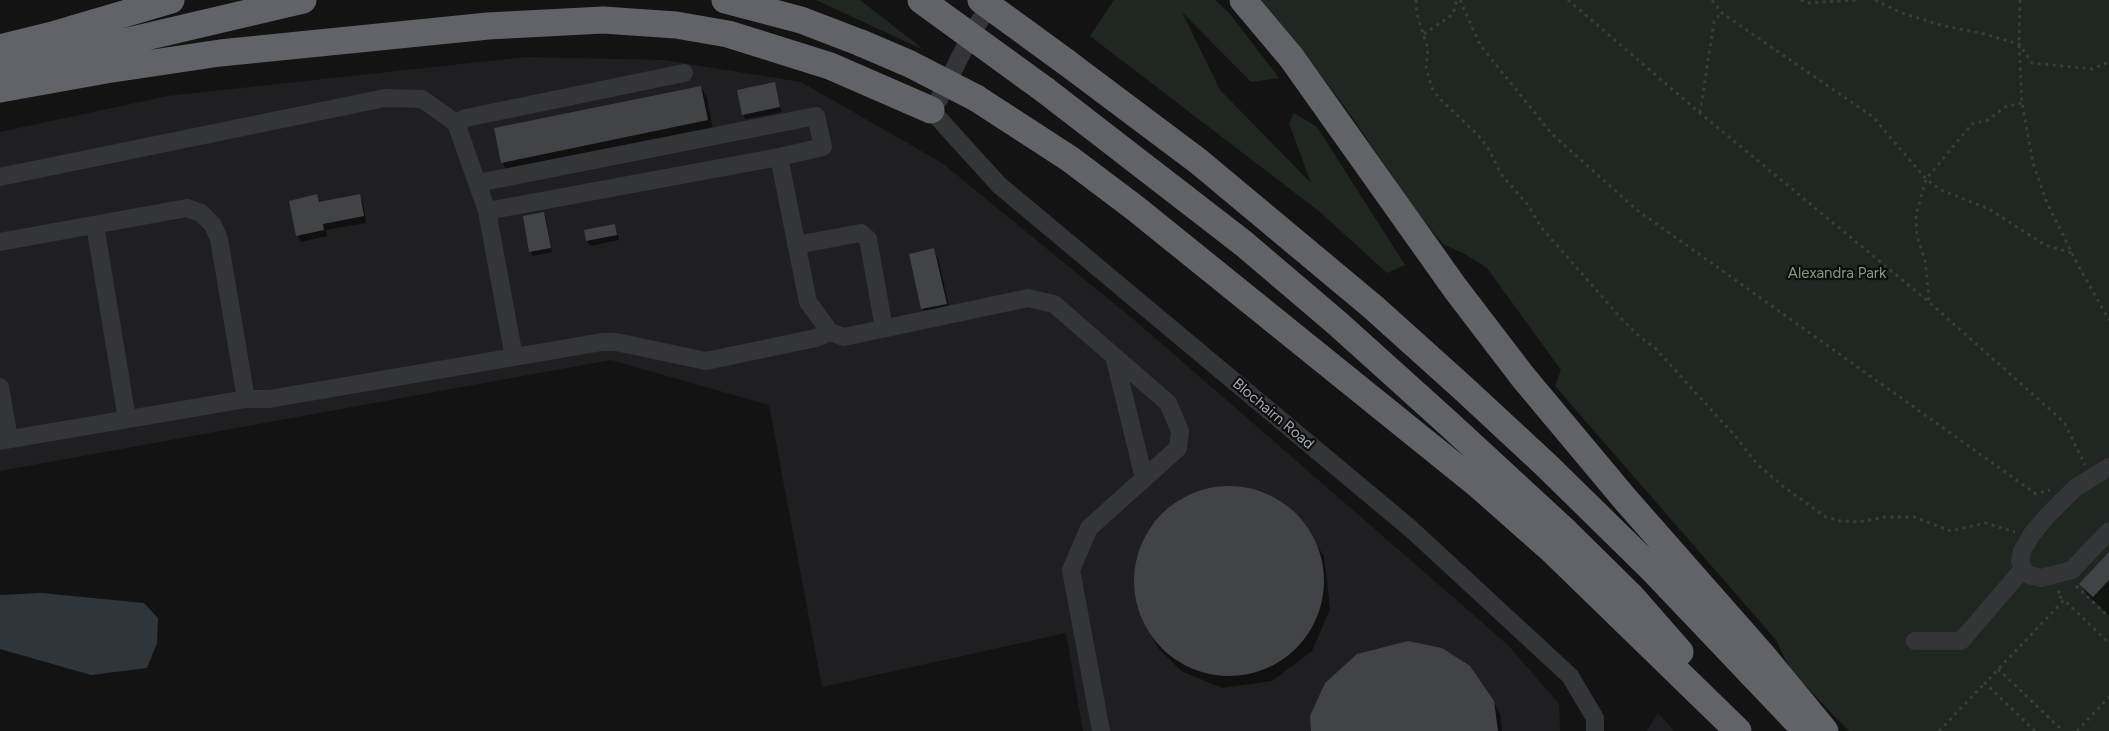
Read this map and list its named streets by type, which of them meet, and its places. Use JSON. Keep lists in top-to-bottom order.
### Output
{
  "streets": {
    "street": ["Blochairn Road"]
  },
  "parks": ["Alexandra Park"]
}
